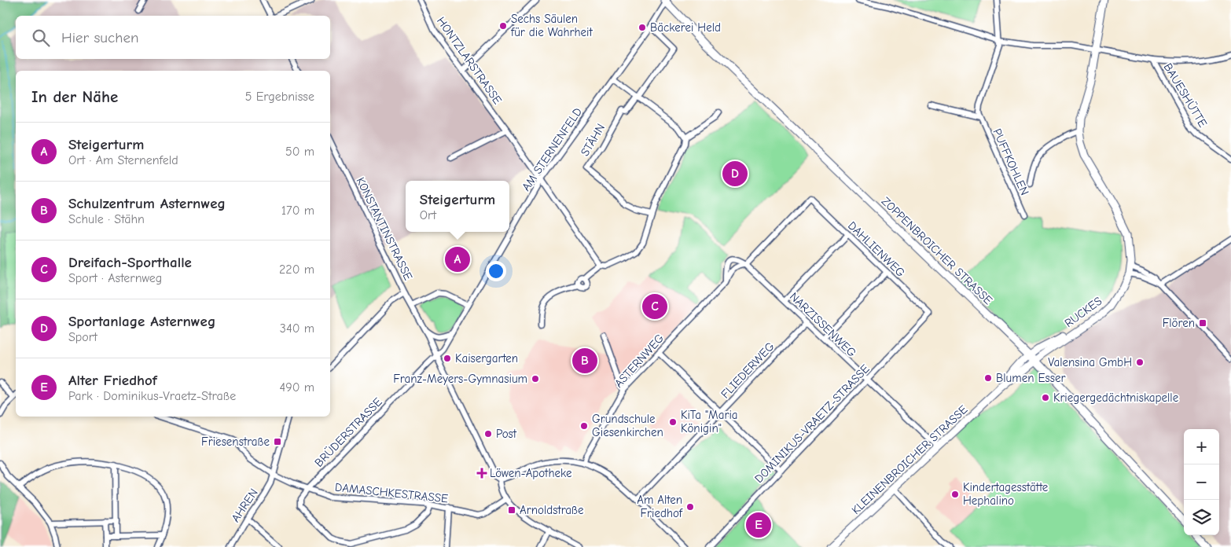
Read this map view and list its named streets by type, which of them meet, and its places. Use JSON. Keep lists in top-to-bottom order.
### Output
{
  "streets": {
    "main road": ["ZOPPENBROICHER STRASSE", "RUCKES", "KLEINENBROICHER STRASSE"],
    "street": [
      "HONTZLARSTRASSE",
      "BAUESHÜTTE",
      "STÄHN",
      "AM STERNENFELD",
      "PUFFKOHLEN",
      "KONSTANTINSTRASSE",
      "DAHLIENWEG",
      "NARZISSENWEG",
      "ASTERNWEG",
      "FLIEDERWEG",
      "DOMINIKUS-VRAETZ-STRASSE",
      "BRÜDERSTRASSE",
      "DAMASCHKESTRASSE",
      "AHREN"
    ]
  },
  "crossings": [
    ["HONTZLARSTRASSE", "AM STERNENFELD"],
    ["BAUESHÜTTE", "RUCKES"],
    ["AM STERNENFELD", "KONSTANTINSTRASSE"],
    ["AM STERNENFELD", "ZOPPENBROICHER STRASSE"],
    ["AM STERNENFELD", "BRÜDERSTRASSE"],
    ["KONSTANTINSTRASSE", "BRÜDERSTRASSE"],
    ["KONSTANTINSTRASSE", "DAMASCHKESTRASSE"],
    ["DAHLIENWEG", "ASTERNWEG"],
    ["DAHLIENWEG", "DOMINIKUS-VRAETZ-STRASSE"],
    ["ZOPPENBROICHER STRASSE", "RUCKES"],
    ["ZOPPENBROICHER STRASSE", "KLEINENBROICHER STRASSE"],
    ["RUCKES", "KLEINENBROICHER STRASSE"],
    ["NARZISSENWEG", "ASTERNWEG"],
    ["NARZISSENWEG", "FLIEDERWEG"],
    ["NARZISSENWEG", "DOMINIKUS-VRAETZ-STRASSE"],
    ["NARZISSENWEG", "KLEINENBROICHER STRASSE"],
    ["BRÜDERSTRASSE", "DAMASCHKESTRASSE"],
    ["DAMASCHKESTRASSE", "AHREN"]
  ],
  "places": {
    "other": [
      "Sechs Säulen für die Wahrheit",
      "Bäckerei Held",
      "Kaisergarten",
      "Valensina GmbH",
      "Blumen Esser",
      "Franz-Meyers-Gymnasium",
      "Kriegergedächtniskapelle",
      "KiTa \"Maria Königin\"",
      "Grundschule Giesenkirchen",
      "Post",
      "Kindertagesstätte Hephalino",
      "Am Alten Friedhof"
    ],
    "transit": ["Flören", "Friesenstraße", "Arnoldstraße"],
    "health": ["Löwen-Apotheke"]
  },
  "page": {
    "search": "Hier suchen",
    "heading": ["In der Nähe", "5 Ergebnisse"],
    "list": [
      {
        "mark": "A",
        "name": "Steigerturm",
        "note": "Ort · Am Sternenfeld",
        "value": "50 m"
      },
      {
        "mark": "B",
        "name": "Schulzentrum Asternweg",
        "note": "Schule · Stähn",
        "value": "170 m"
      },
      {
        "mark": "C",
        "name": "Dreifach-Sporthalle",
        "note": "Sport · Asternweg",
        "value": "220 m"
      },
      {
        "mark": "D",
        "name": "Sportanlage Asternweg",
        "note": "Sport",
        "value": "340 m"
      },
      {
        "mark": "E",
        "name": "Alter Friedhof",
        "note": "Park · Dominikus-Vraetz-Straße",
        "value": "490 m"
      }
    ],
    "pins": [
      "D",
      "A",
      "C",
      "B",
      "E"
    ],
    "popup": ["Steigerturm", "Ort"],
    "map_buttons": ["+", "−"]
  }
}
